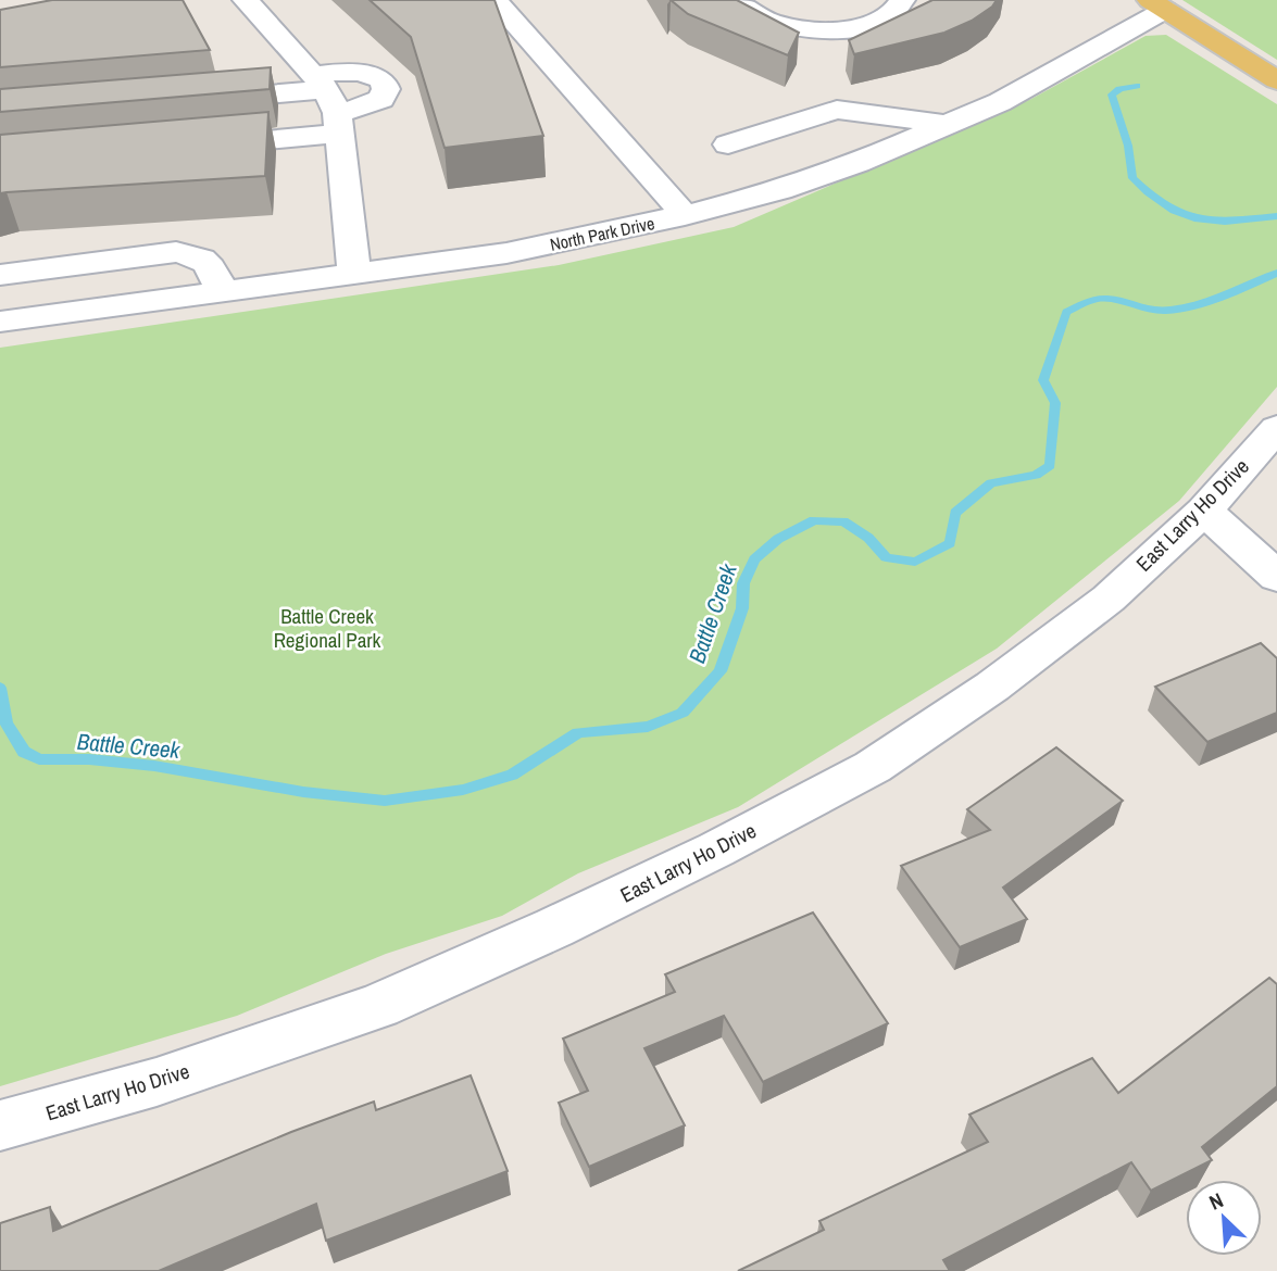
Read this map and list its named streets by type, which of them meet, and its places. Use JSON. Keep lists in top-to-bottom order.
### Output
{
  "streets": {
    "street": ["North Park Drive", "East Larry Ho Drive"]
  },
  "water": ["Battle Creek"],
  "parks": ["Battle Creek Regional Park"],
  "north": "top left"
}
